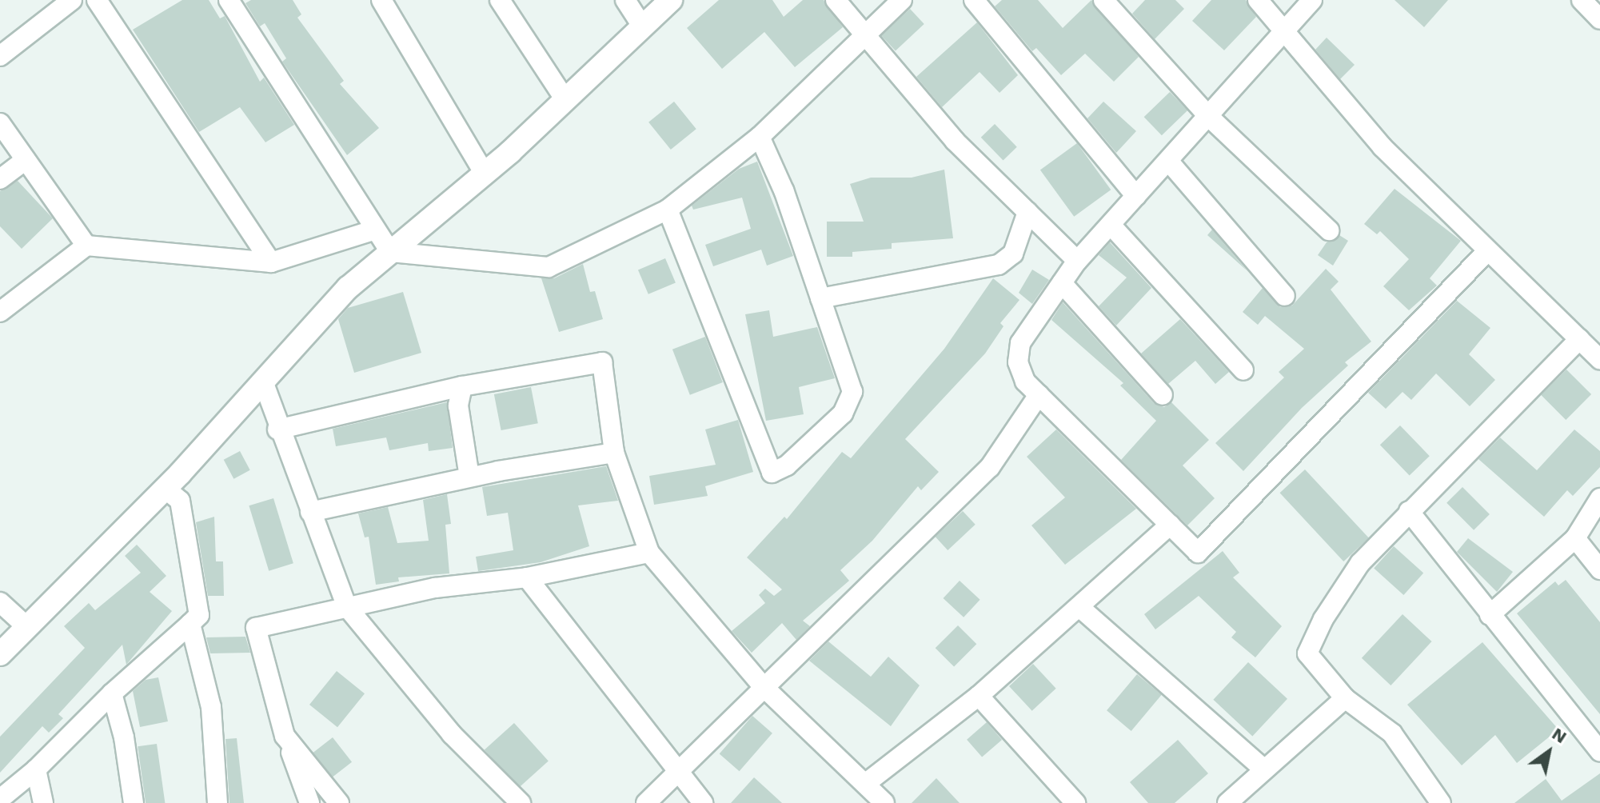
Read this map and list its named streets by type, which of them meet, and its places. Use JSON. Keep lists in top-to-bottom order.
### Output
{
  "north": "top right"
}
